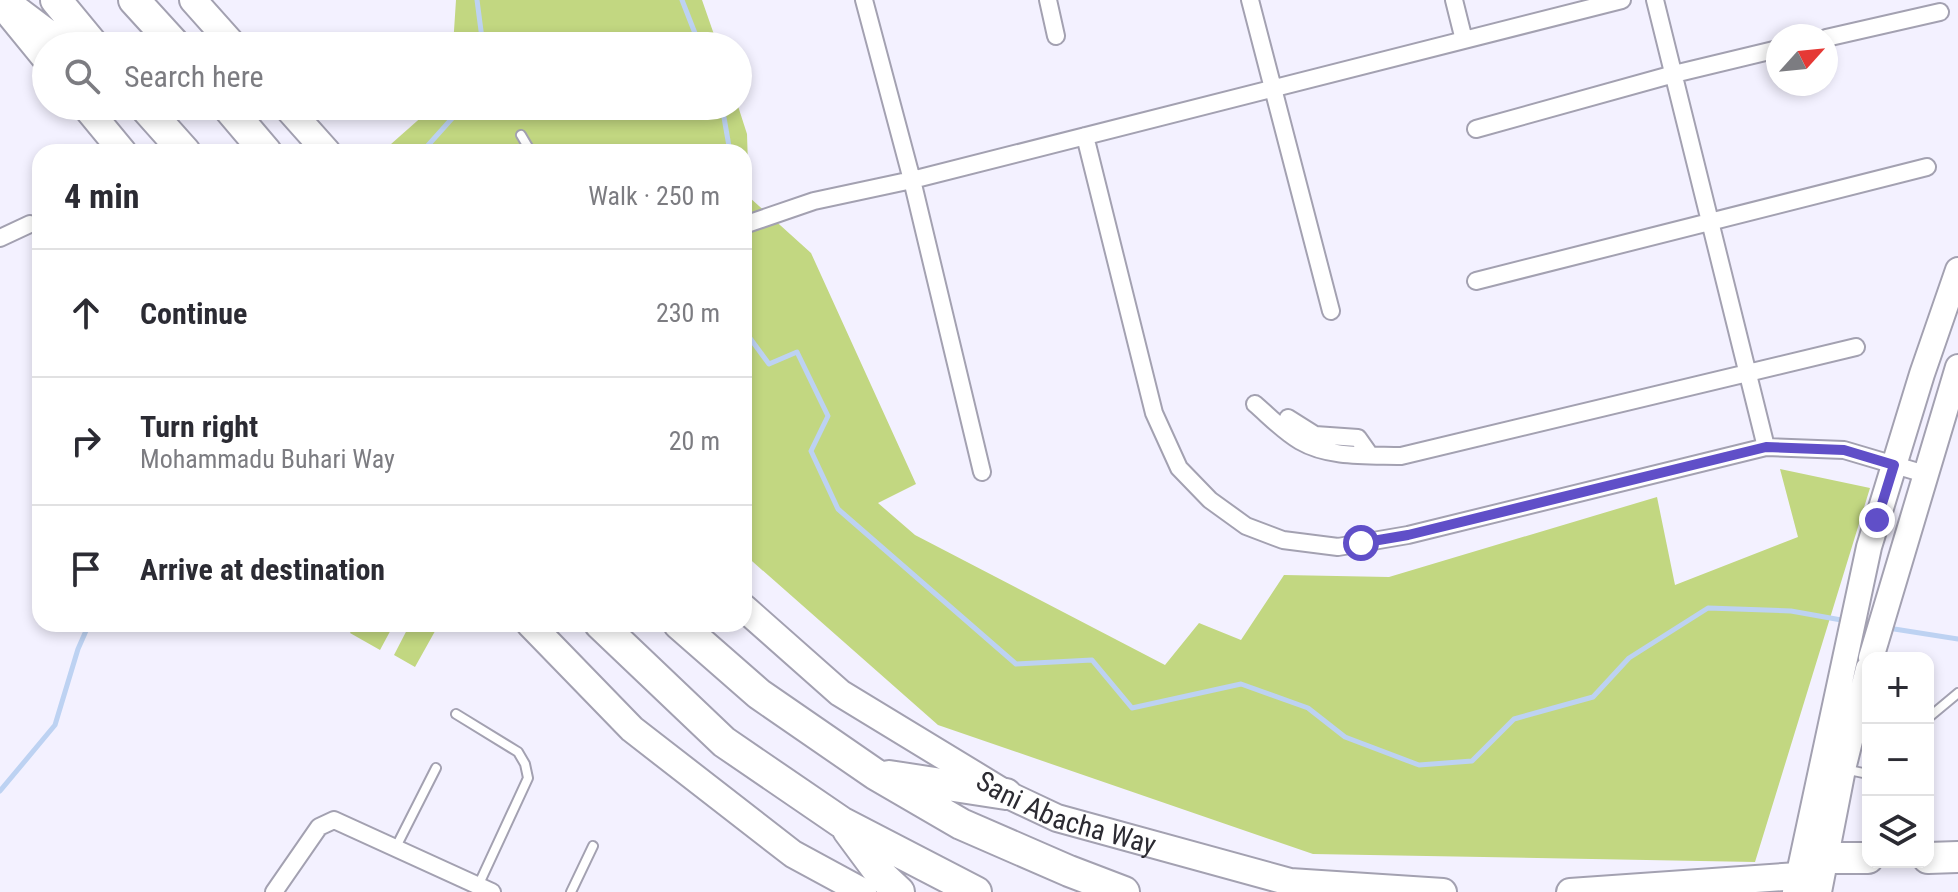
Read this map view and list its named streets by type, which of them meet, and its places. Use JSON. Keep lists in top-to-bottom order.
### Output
{
  "streets": {
    "highway": ["Sani Abacha Way"]
  },
  "north": "top right",
  "page": {
    "search": "Search here",
    "heading": ["4 min", "Walk · 250 m"],
    "list": [
      ["Continue", "230 m"],
      ["Turn right", "Mohammadu Buhari Way", "20 m"],
      "Arrive at destination"
    ],
    "map_buttons": ["+", "−"]
  }
}
